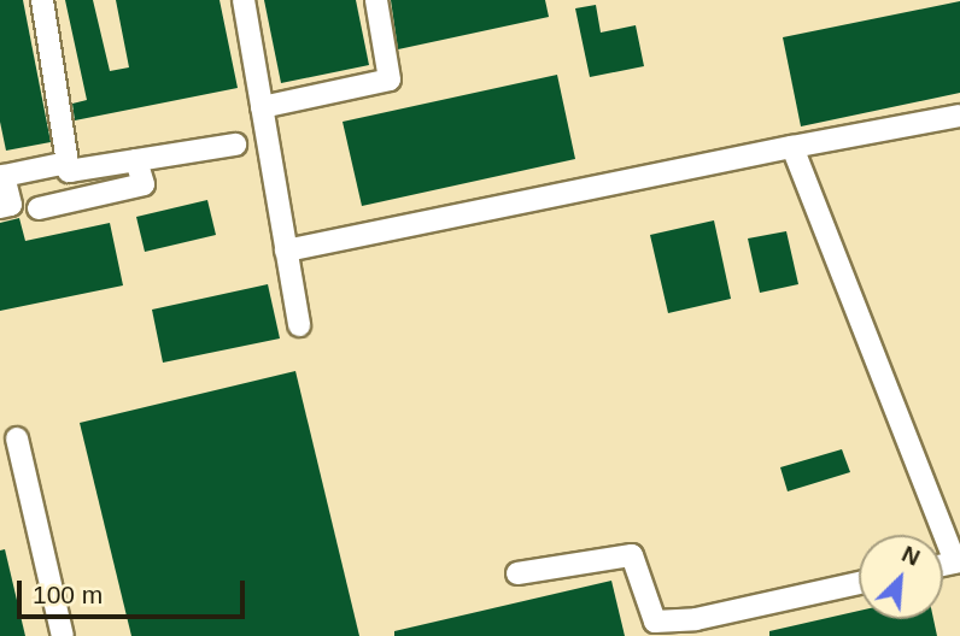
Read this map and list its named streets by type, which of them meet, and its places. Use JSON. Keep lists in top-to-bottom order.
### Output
{
  "scale_bar": "100 m",
  "north": "top right"
}
